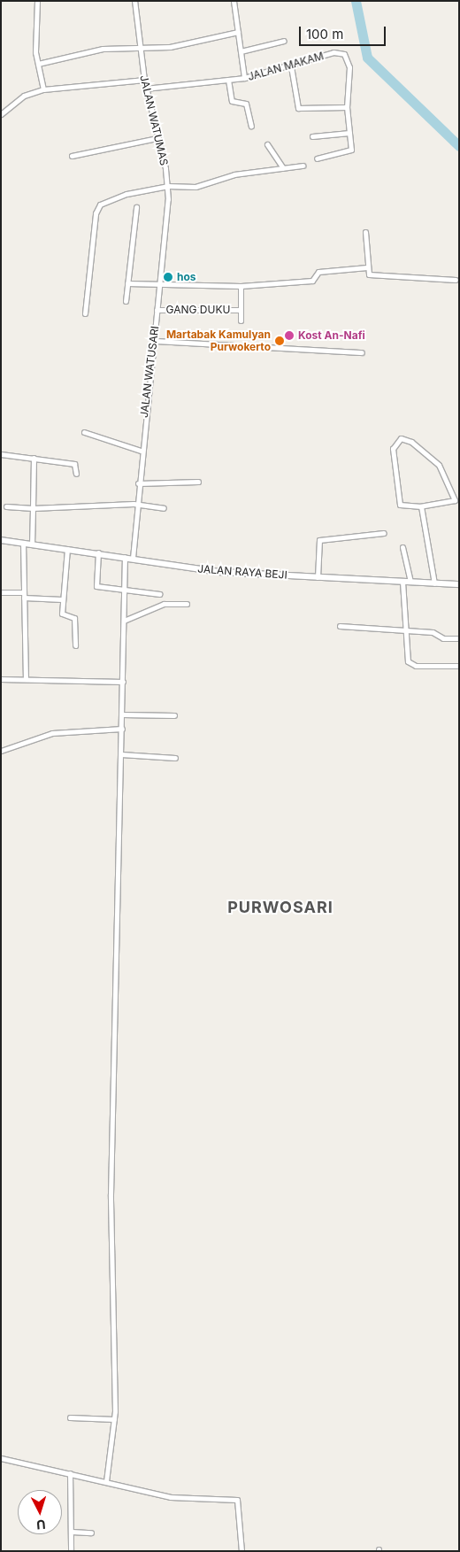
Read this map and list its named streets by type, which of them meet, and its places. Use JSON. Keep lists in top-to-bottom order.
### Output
{
  "streets": {
    "street": [
      "JALAN MAKAM",
      "JALAN WATUMAS",
      "GANG DUKU",
      "JALAN WATUSARI",
      "JALAN RAYA BEJI"
    ]
  },
  "crossings": [
    ["JALAN MAKAM", "JALAN WATUMAS"],
    ["JALAN WATUMAS", "JALAN WATUSARI"],
    ["GANG DUKU", "JALAN WATUSARI"],
    ["JALAN WATUSARI", "JALAN RAYA BEJI"]
  ],
  "districts": ["PURWOSARI"],
  "places": ["hos", "Kost An-Nafi", "Martabak Kamulyan Purwokerto"],
  "scale_bar": "100 m",
  "north": "bottom"
}
